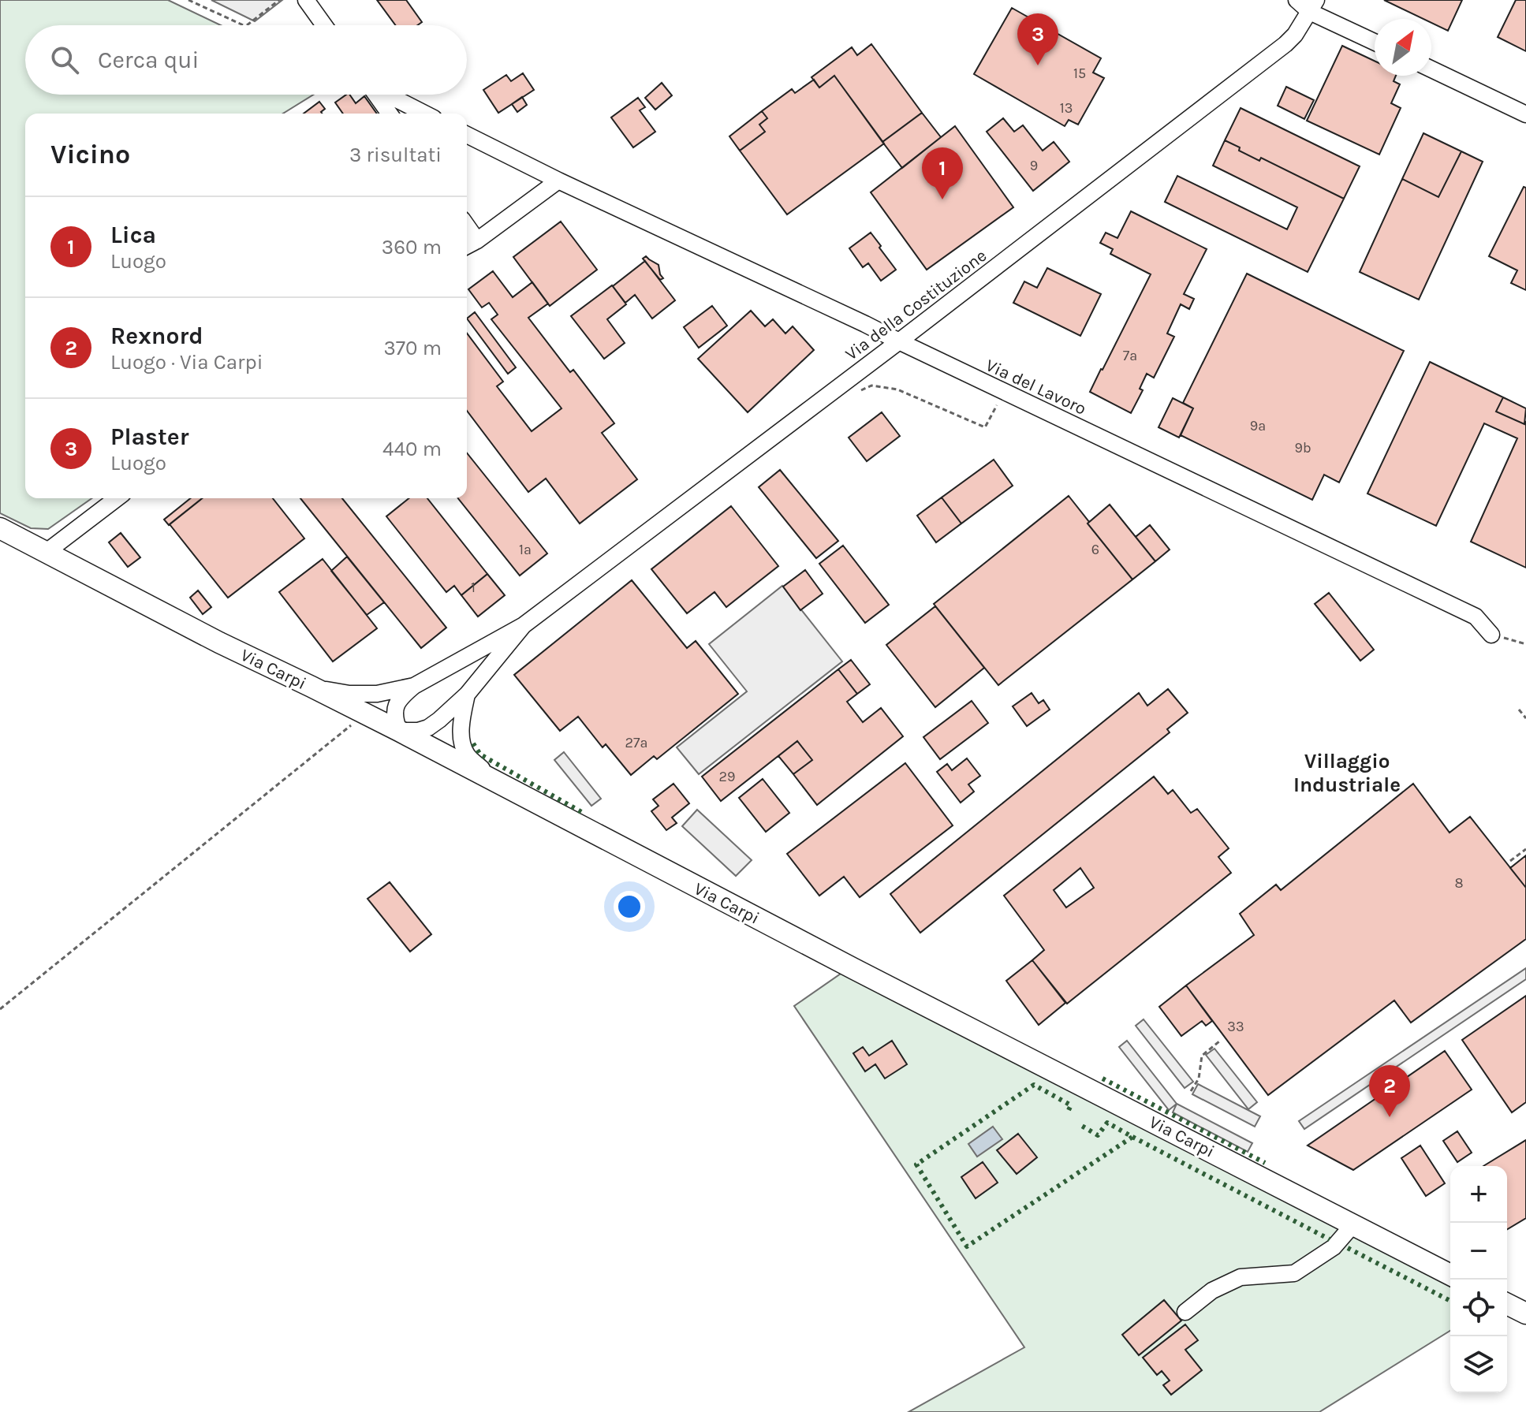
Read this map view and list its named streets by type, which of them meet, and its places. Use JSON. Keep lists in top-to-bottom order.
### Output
{
  "streets": {
    "main road": ["Via Carpi"],
    "street": ["Via della Costituzione", "Via del Lavoro"]
  },
  "crossings": [
    ["Via della Costituzione", "Via del Lavoro"],
    ["Via della Costituzione", "Via Carpi"]
  ],
  "districts": ["Villaggio Industriale"],
  "house_numbers": [
    "15",
    "13",
    "9",
    "7a",
    "9a",
    "9b",
    "1a",
    "6",
    "1",
    "27a",
    "29",
    "8",
    "33"
  ],
  "north": "top right",
  "page": {
    "pins": ["3", "1", "2"],
    "search": "Cerca qui",
    "heading": ["Vicino", "3 risultati"],
    "list": [
      {
        "mark": "1",
        "name": "Lica",
        "note": "Luogo",
        "value": "360 m"
      },
      {
        "mark": "2",
        "name": "Rexnord",
        "note": "Luogo · Via Carpi",
        "value": "370 m"
      },
      {
        "mark": "3",
        "name": "Plaster",
        "note": "Luogo",
        "value": "440 m"
      }
    ],
    "map_buttons": ["+", "−"]
  }
}
